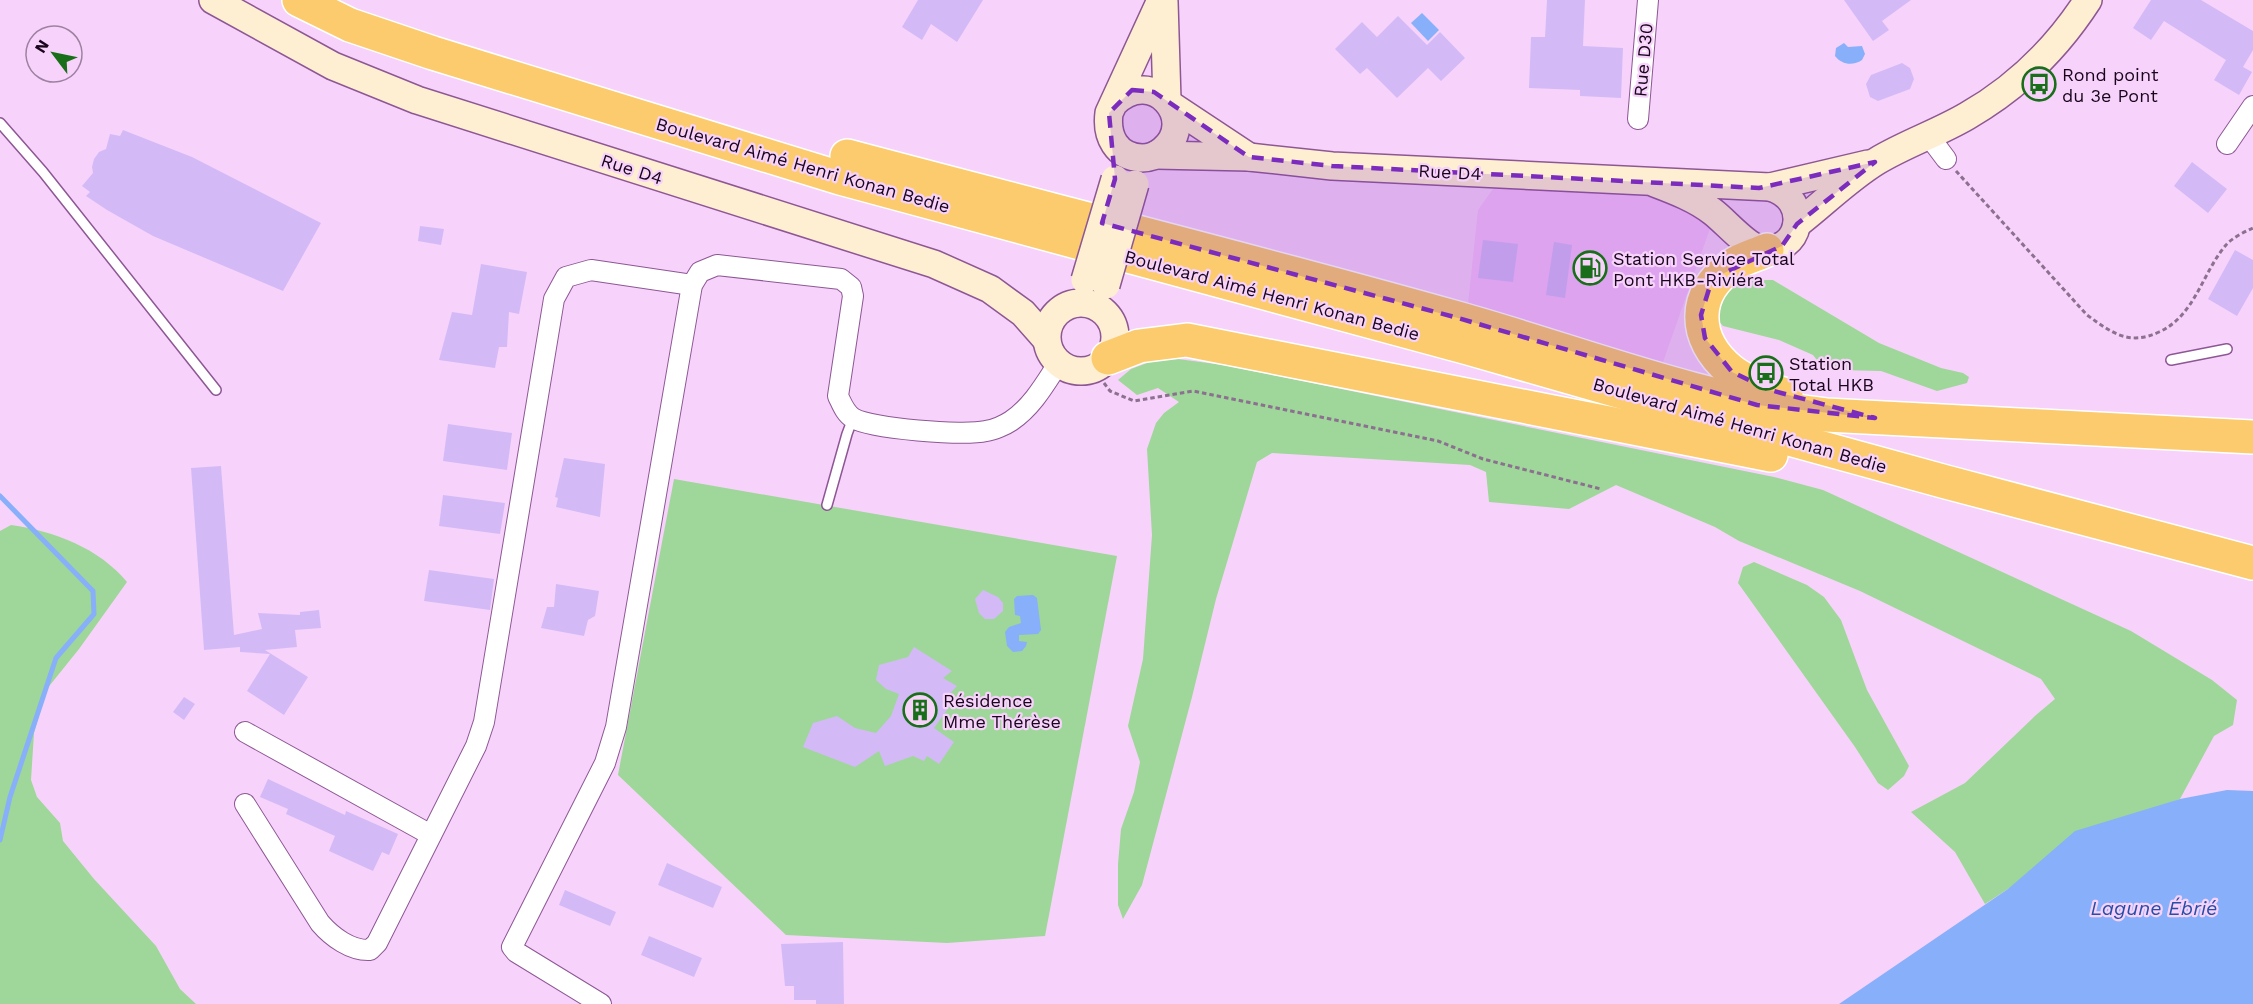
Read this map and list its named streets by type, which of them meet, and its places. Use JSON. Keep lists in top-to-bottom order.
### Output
{
  "streets": {
    "highway": ["Boulevard Aimé Henri Konan Bedie"],
    "main road": ["Rue D4"],
    "street": ["Rue D30"]
  },
  "water": ["Lagune Ébrié"],
  "places": {
    "bus stop": ["Rond point du 3e Pont", "Station Total HKB"],
    "fuel station": ["Station Service Total Pont HKB-Riviéra"],
    "building": ["Résidence Mme Thérèse"]
  },
  "north": "top left"
}
